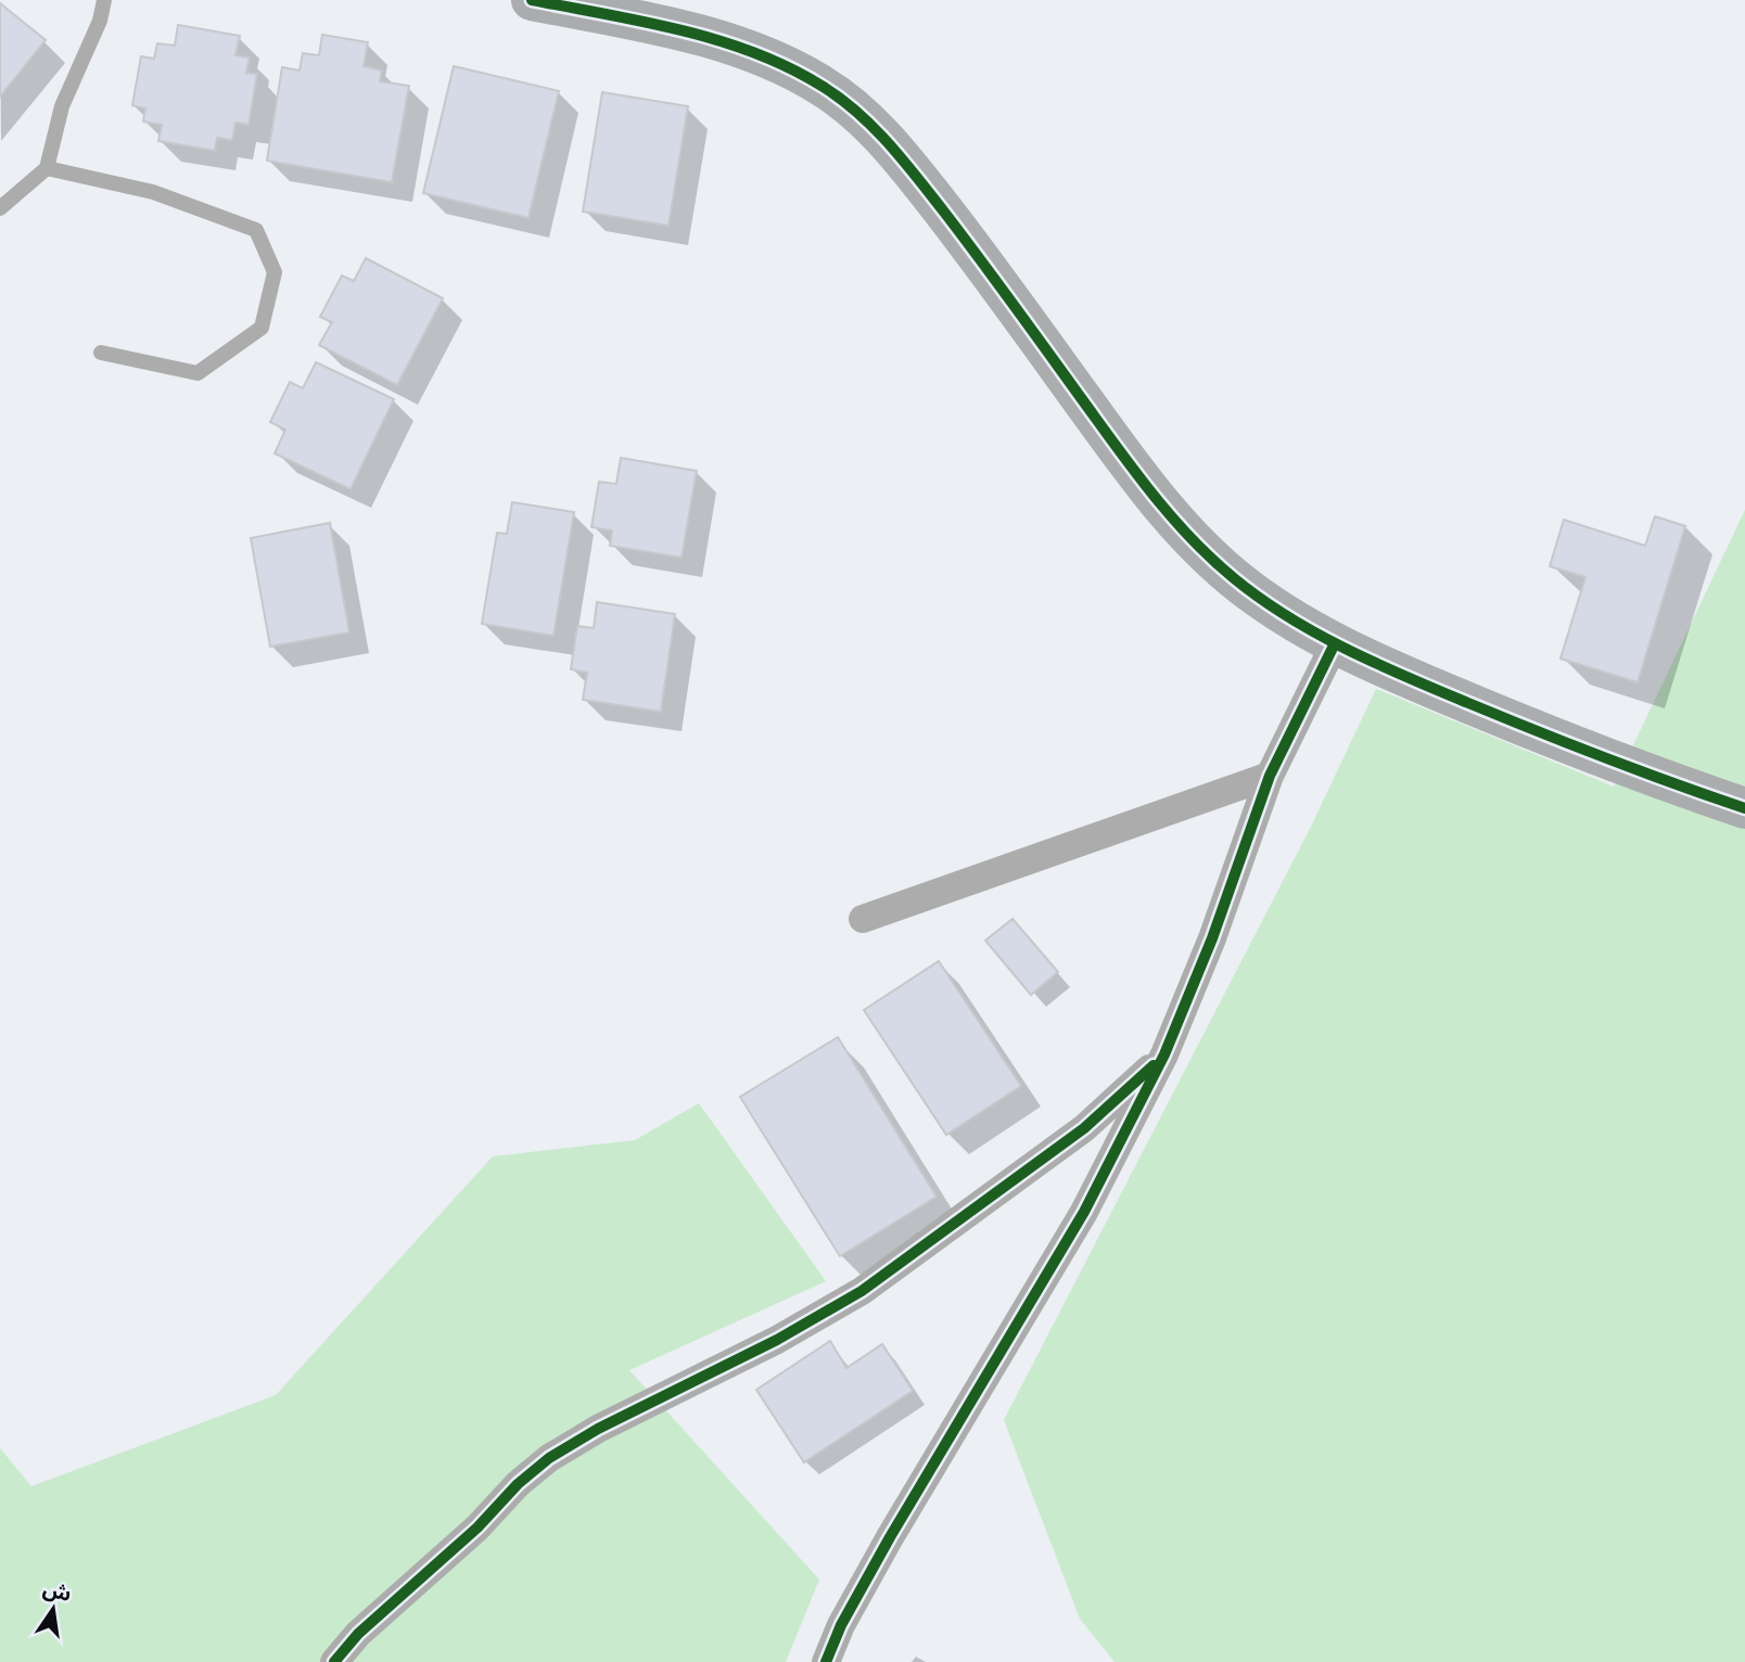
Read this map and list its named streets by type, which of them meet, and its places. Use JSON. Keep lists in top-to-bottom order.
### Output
{
  "north": "top"
}
